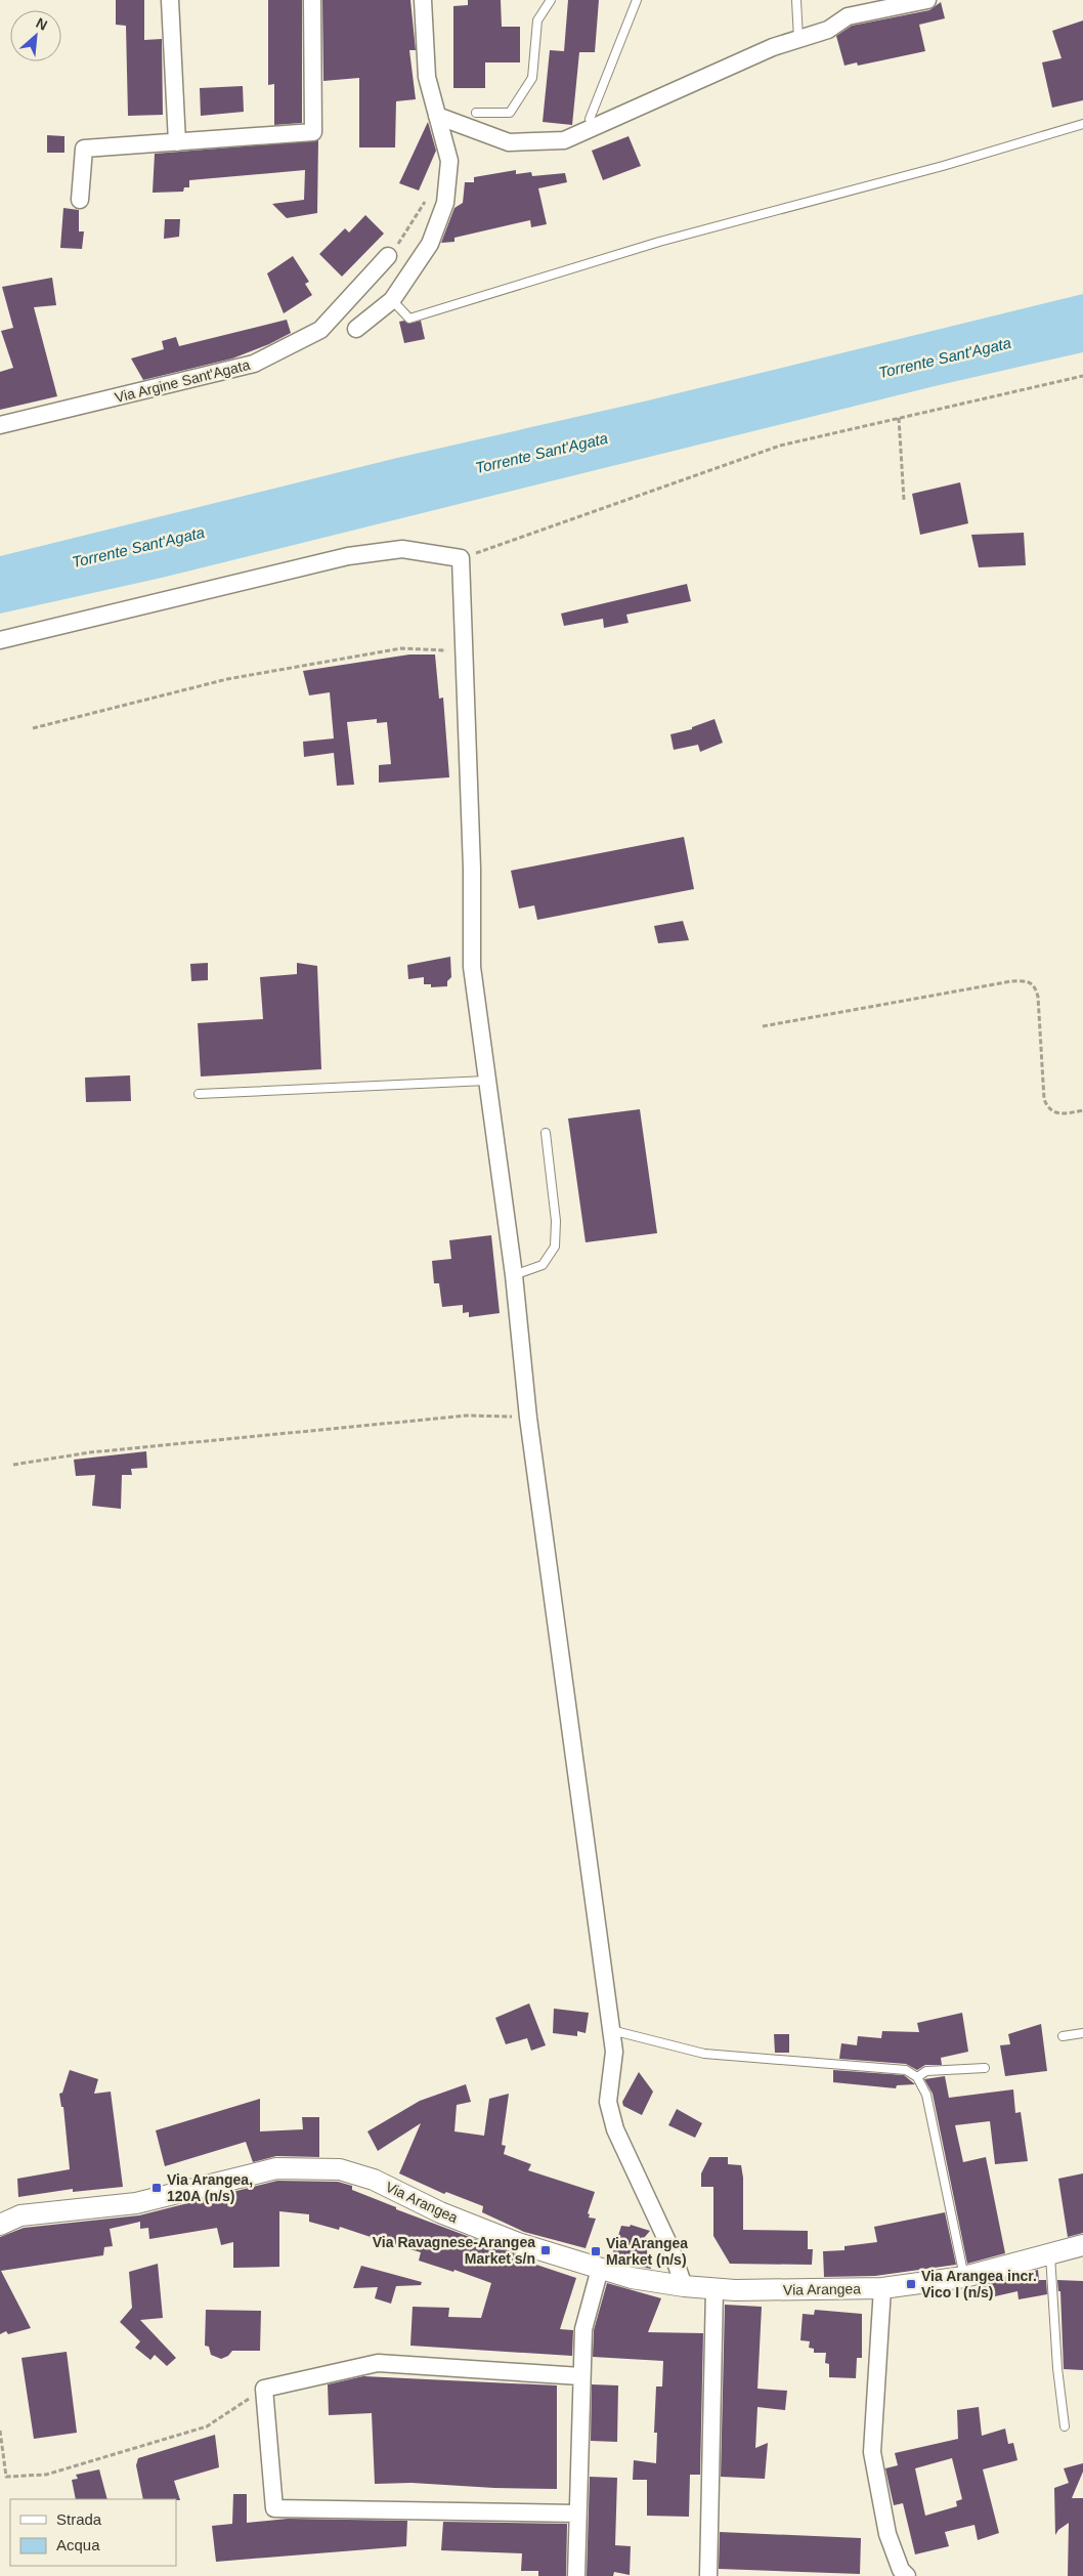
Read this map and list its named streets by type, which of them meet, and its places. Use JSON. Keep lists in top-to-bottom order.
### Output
{
  "streets": {
    "street": ["Via Argine Sant'Agata", "Via Arangea"]
  },
  "water": ["Torrente Sant'Agata"],
  "places": {
    "transit": [
      "Via Arangea, 120A (n/s)",
      "Via Ravagnese-Arangea Market s/n",
      "Via Arangea Market (n/s)",
      "Via Arangea incr. Vico I (n/s)"
    ]
  },
  "legend": ["Strada", "Acqua"],
  "north": "top right"
}
